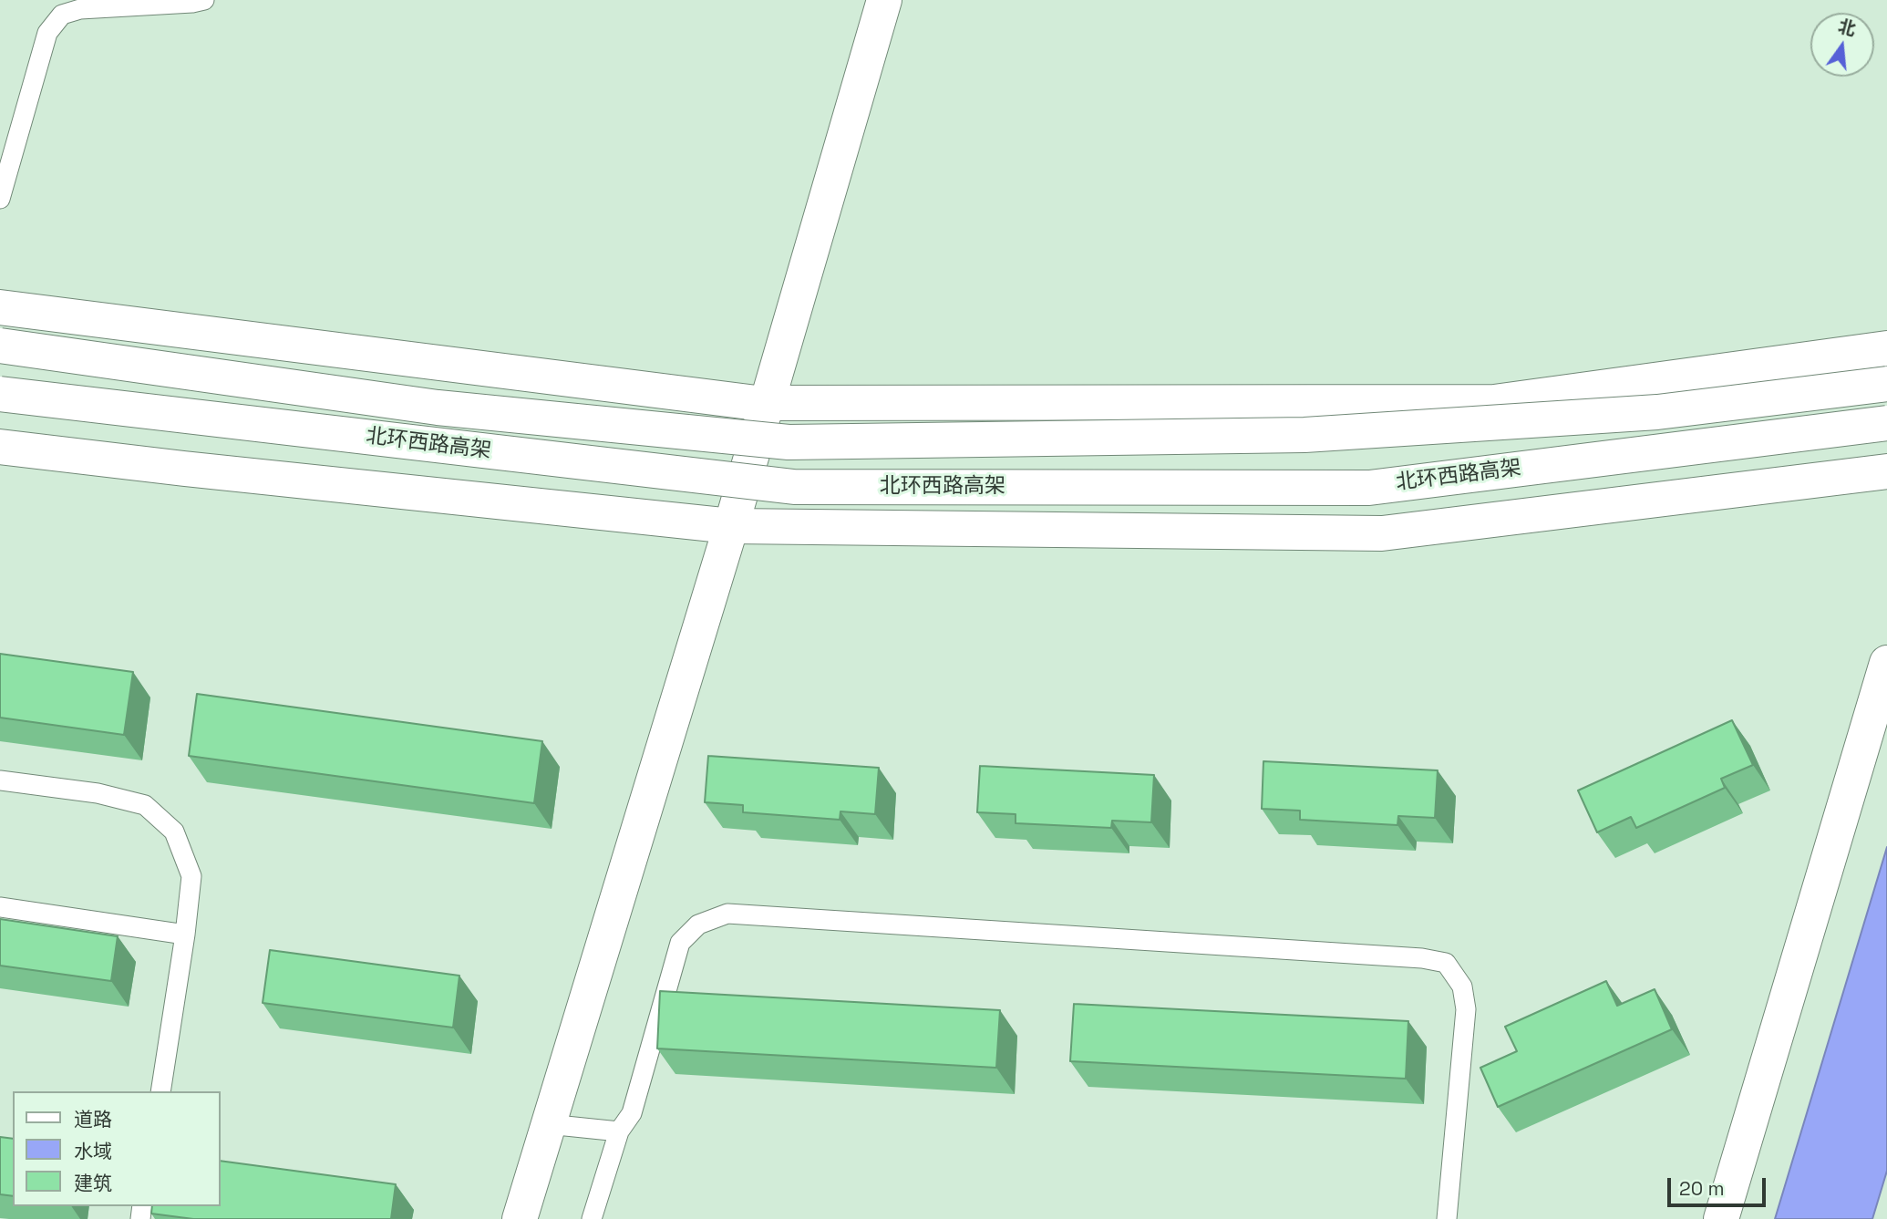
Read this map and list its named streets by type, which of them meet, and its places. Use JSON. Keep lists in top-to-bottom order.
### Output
{
  "streets": {
    "main road": ["北环西路高架"]
  },
  "legend": ["道路", "水域", "建筑"],
  "scale_bar": "20 m",
  "north": "top"
}
